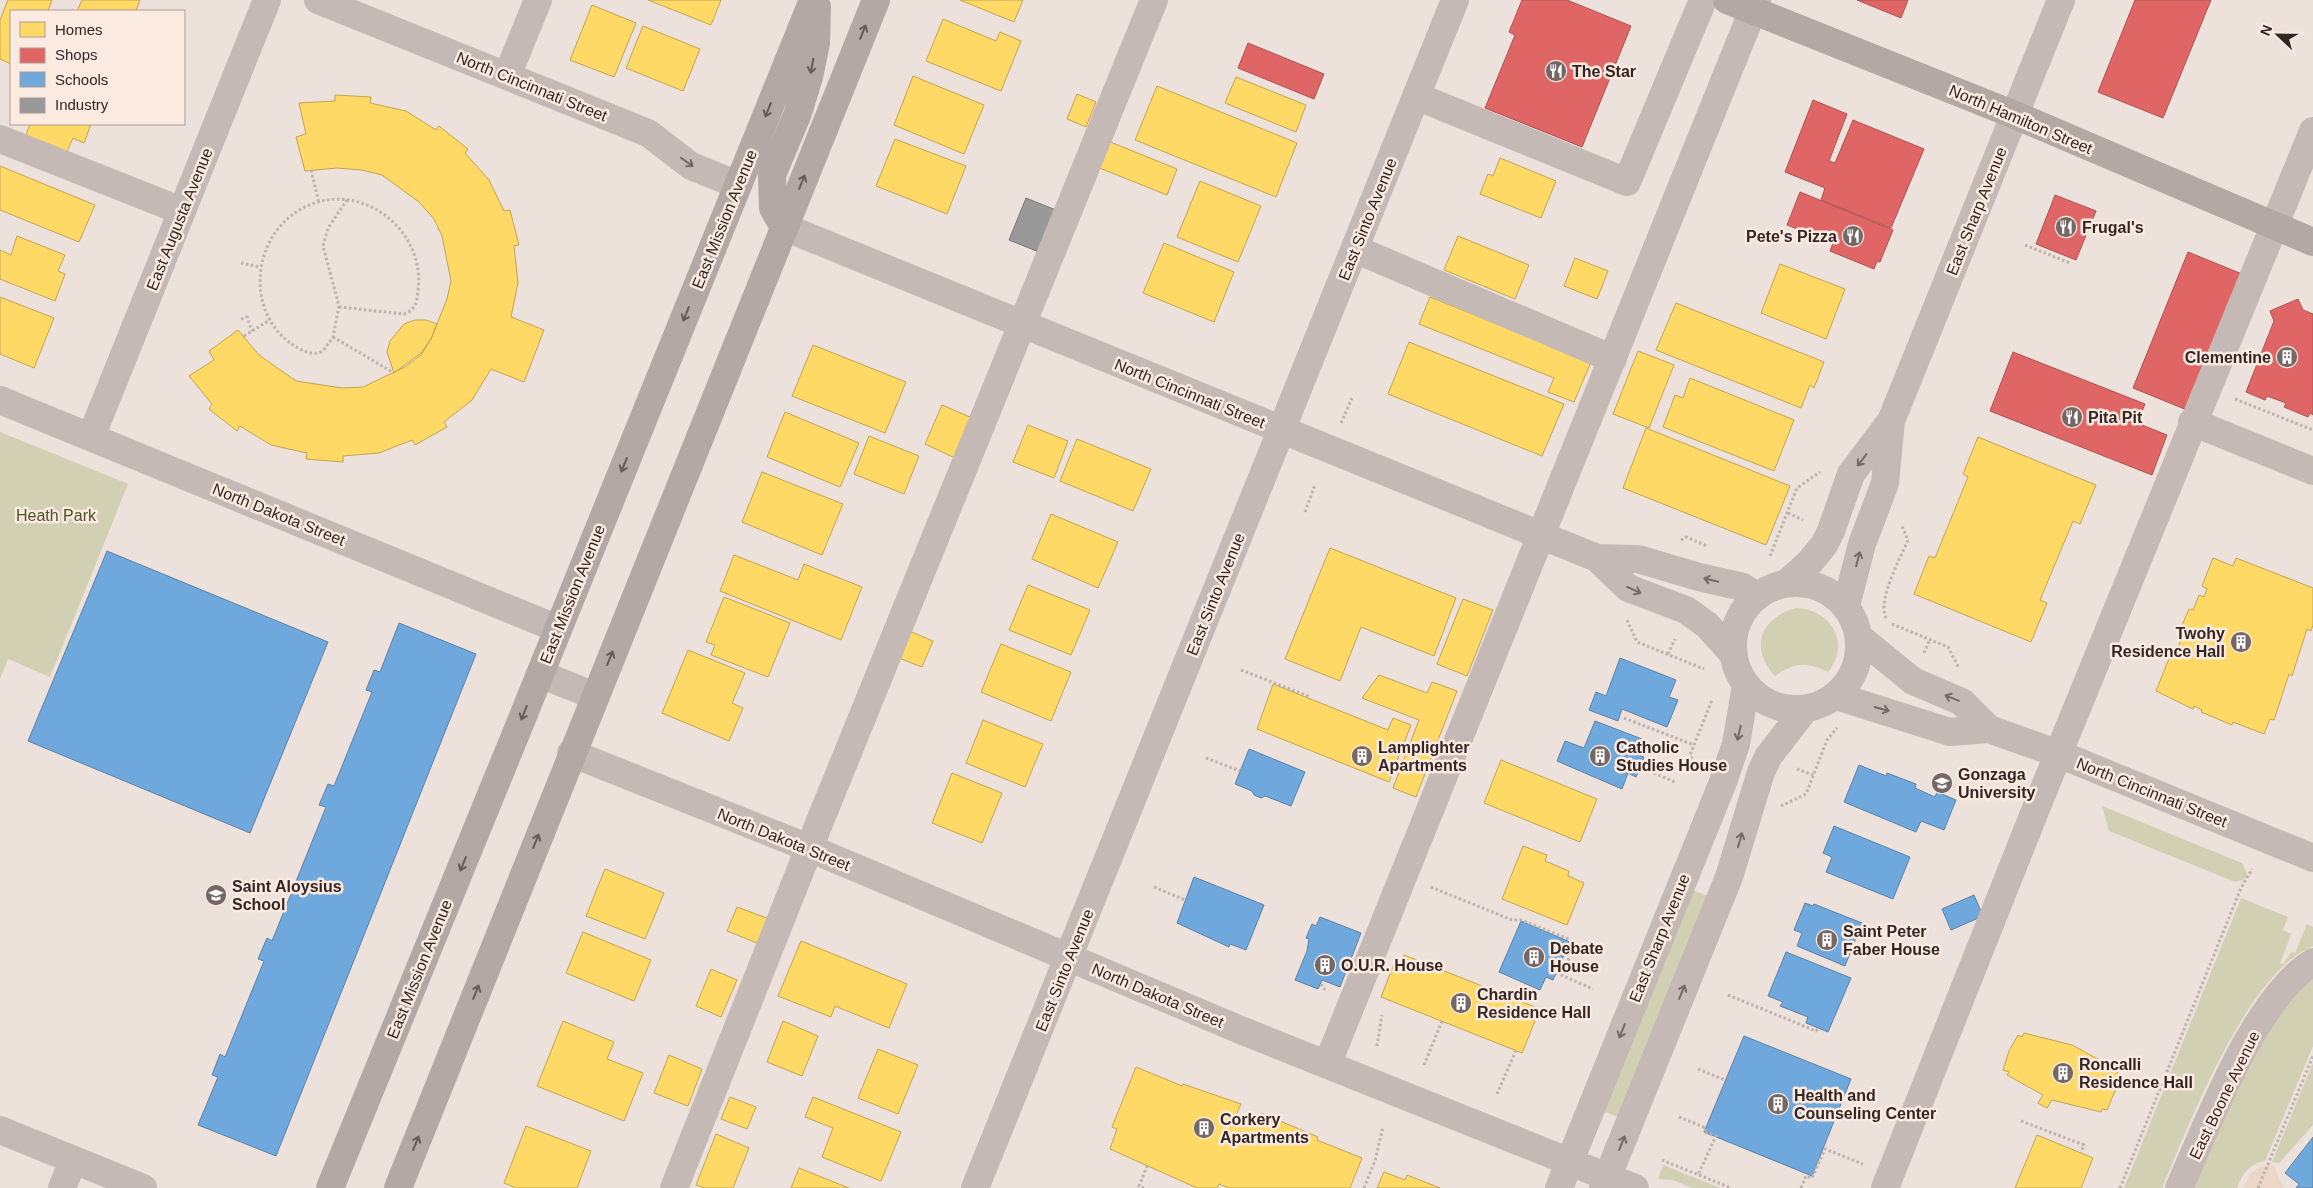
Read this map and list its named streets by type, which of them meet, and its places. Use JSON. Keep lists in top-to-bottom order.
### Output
{
  "streets": {
    "main road": ["North Hamilton Street", "East Mission Avenue"],
    "street": [
      "North Cincinnati Street",
      "East Sharp Avenue",
      "East Augusta Avenue",
      "East Sinto Avenue",
      "North Dakota Street",
      "East Boone Avenue"
    ]
  },
  "crossings": [
    ["North Cincinnati Street", "East Sharp Avenue"],
    ["North Cincinnati Street", "East Mission Avenue"],
    ["North Cincinnati Street", "East Sinto Avenue"],
    ["North Hamilton Street", "East Sharp Avenue"],
    ["East Sharp Avenue", "North Dakota Street"],
    ["East Augusta Avenue", "North Dakota Street"],
    ["East Mission Avenue", "North Dakota Street"],
    ["East Sinto Avenue", "North Dakota Street"]
  ],
  "parks": ["Heath Park"],
  "places": {
    "restaurant": [
      "The Star",
      "Frugal's",
      "Pete's Pizza",
      "Pita Pit"
    ],
    "building": [
      "Clementine",
      "Twohy Residence Hall",
      "Lamplighter Apartments",
      "Catholic Studies House",
      "Saint Peter Faber House",
      "Debate House",
      "O.U.R. House",
      "Chardin Residence Hall",
      "Roncalli Residence Hall",
      "Health and Counseling Center",
      "Corkery Apartments"
    ],
    "school or university": ["Gonzaga University", "Saint Aloysius School"]
  },
  "legend": [
    "Homes",
    "Shops",
    "Schools",
    "Industry"
  ],
  "north": "left"
}
